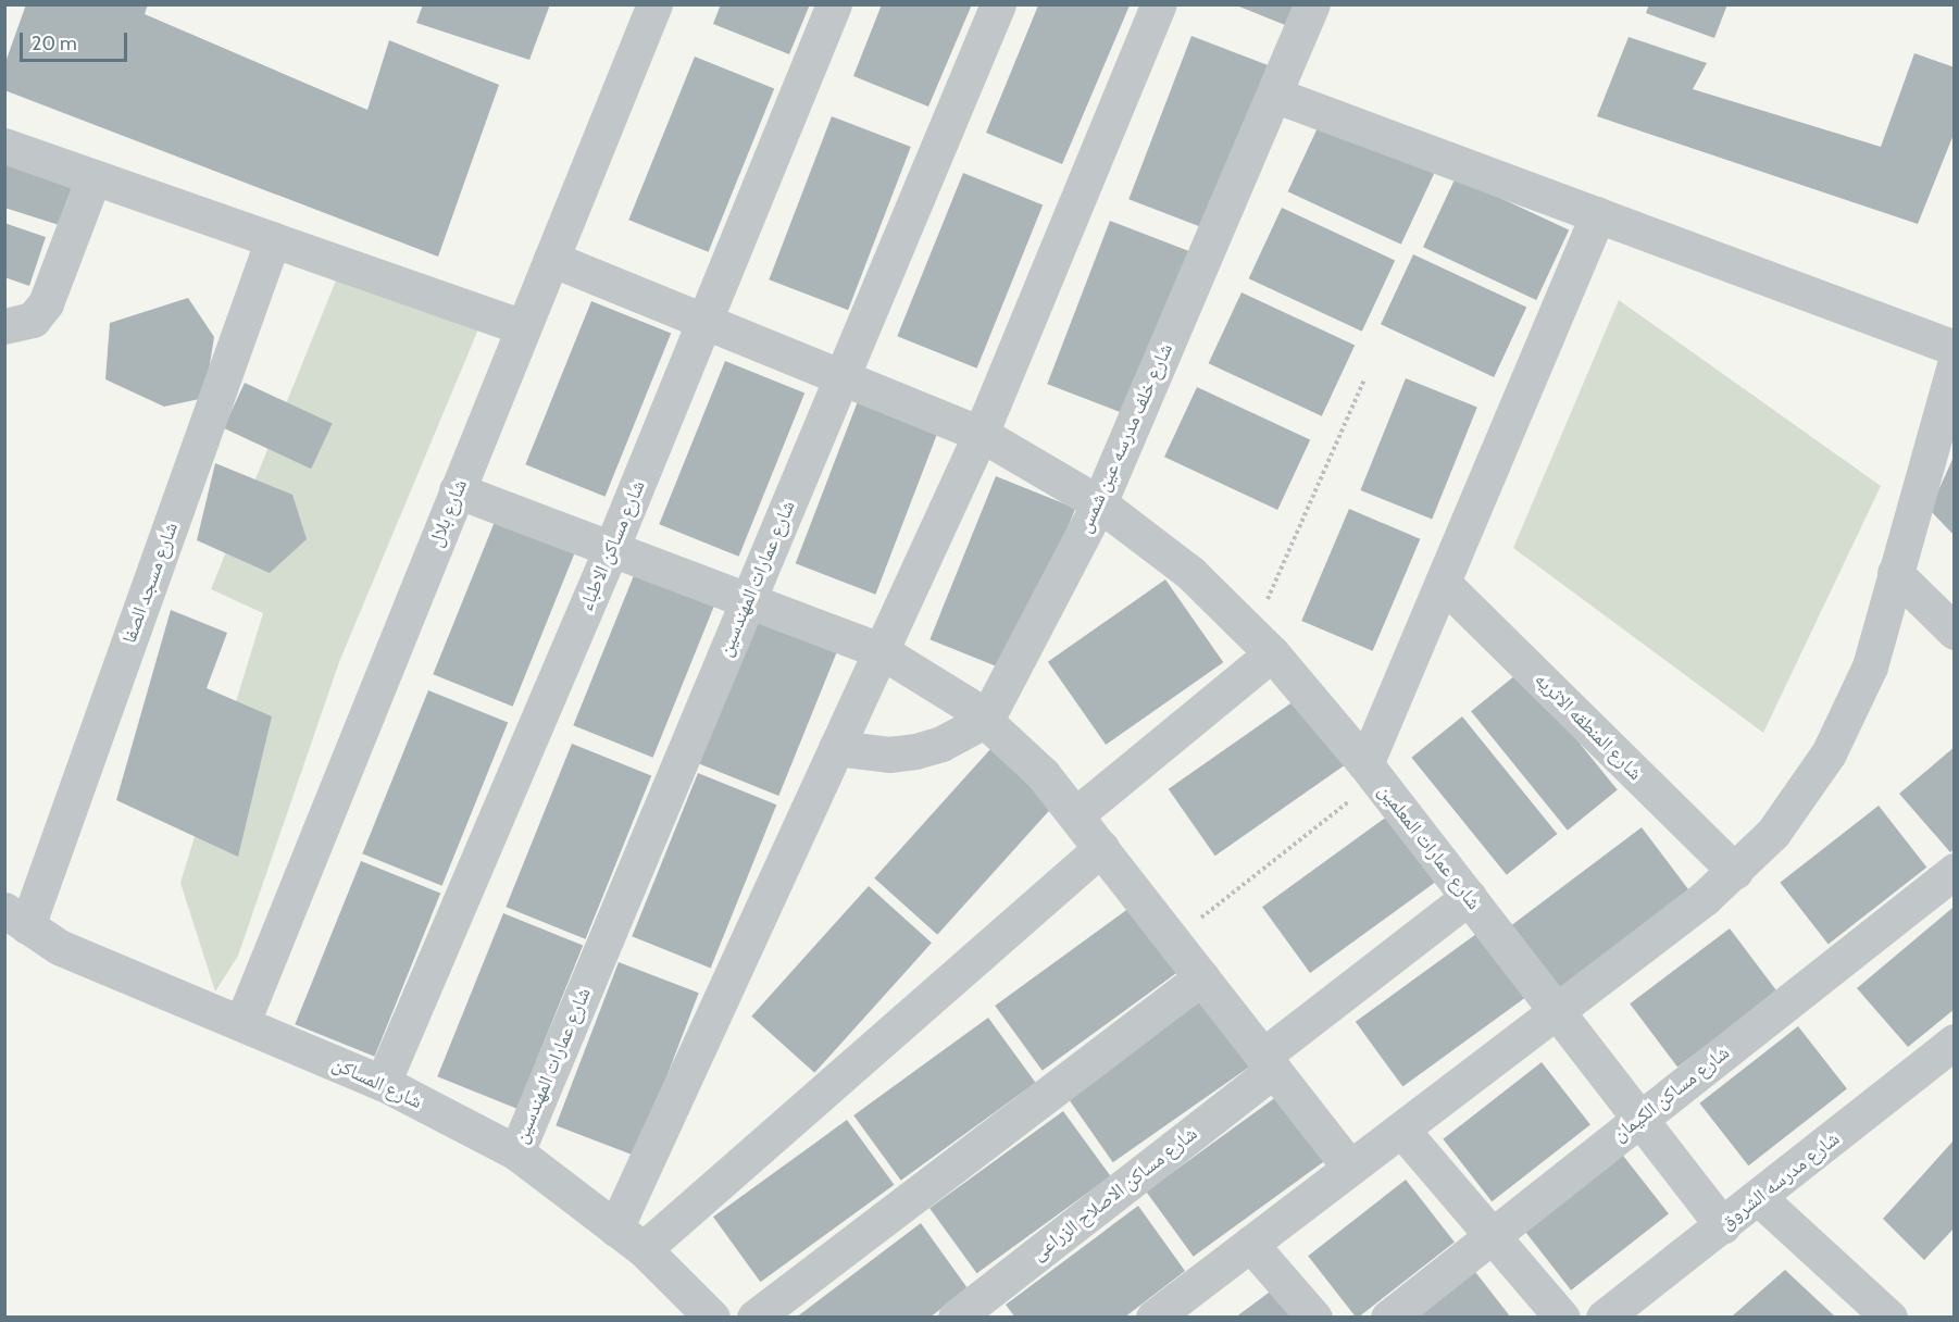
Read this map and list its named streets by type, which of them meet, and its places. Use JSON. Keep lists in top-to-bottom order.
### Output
{
  "streets": {
    "street": [
      "شارع خلف مدرسه عين شمس",
      "شارع بلال",
      "شارع مساكن الاطباء",
      "شارع عمارات المهندسين",
      "شارع مسجد الصفا",
      "شارع المنطقه الاثريه",
      "شارع عمارات المعلمين",
      "شارع المساكن",
      "شارع مساكن الكيمان",
      "شارع مدرسه الشروق",
      "شارع مساكن الاصلاح الزراعى"
    ]
  },
  "crossings": [
    ["شارع خلف مدرسه عين شمس", "شارع عمارات المعلمين"],
    ["شارع بلال", "شارع عمارات المعلمين"],
    ["شارع بلال", "شارع المساكن"],
    ["شارع مساكن الاطباء", "شارع عمارات المعلمين"],
    ["شارع مساكن الاطباء", "شارع المساكن"],
    ["شارع عمارات المهندسين", "شارع عمارات المعلمين"],
    ["شارع عمارات المهندسين", "شارع المساكن"],
    ["شارع مسجد الصفا", "شارع المساكن"],
    ["شارع عمارات المعلمين", "شارع مساكن الكيمان"],
    ["شارع عمارات المعلمين", "شارع مدرسه الشروق"],
    ["شارع عمارات المعلمين", "شارع مساكن الاصلاح الزراعى"]
  ],
  "scale_bar": "20 m"
}
